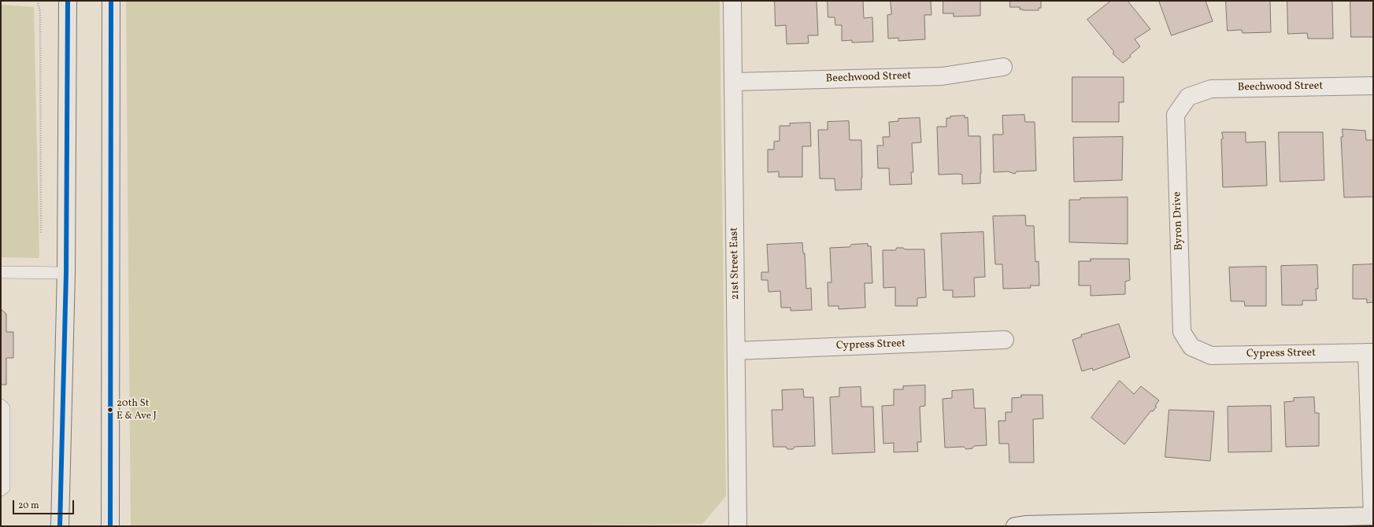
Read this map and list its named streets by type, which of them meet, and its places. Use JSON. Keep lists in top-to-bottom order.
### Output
{
  "streets": {
    "street": [
      "Beechwood Street",
      "Byron Drive",
      "21st Street East",
      "Cypress Street"
    ]
  },
  "crossings": [
    ["Beechwood Street", "Byron Drive"],
    ["Beechwood Street", "21st Street East"],
    ["Byron Drive", "Cypress Street"],
    ["21st Street East", "Cypress Street"]
  ],
  "places": ["20th St E & Ave J"],
  "scale_bar": "20 m"
}
